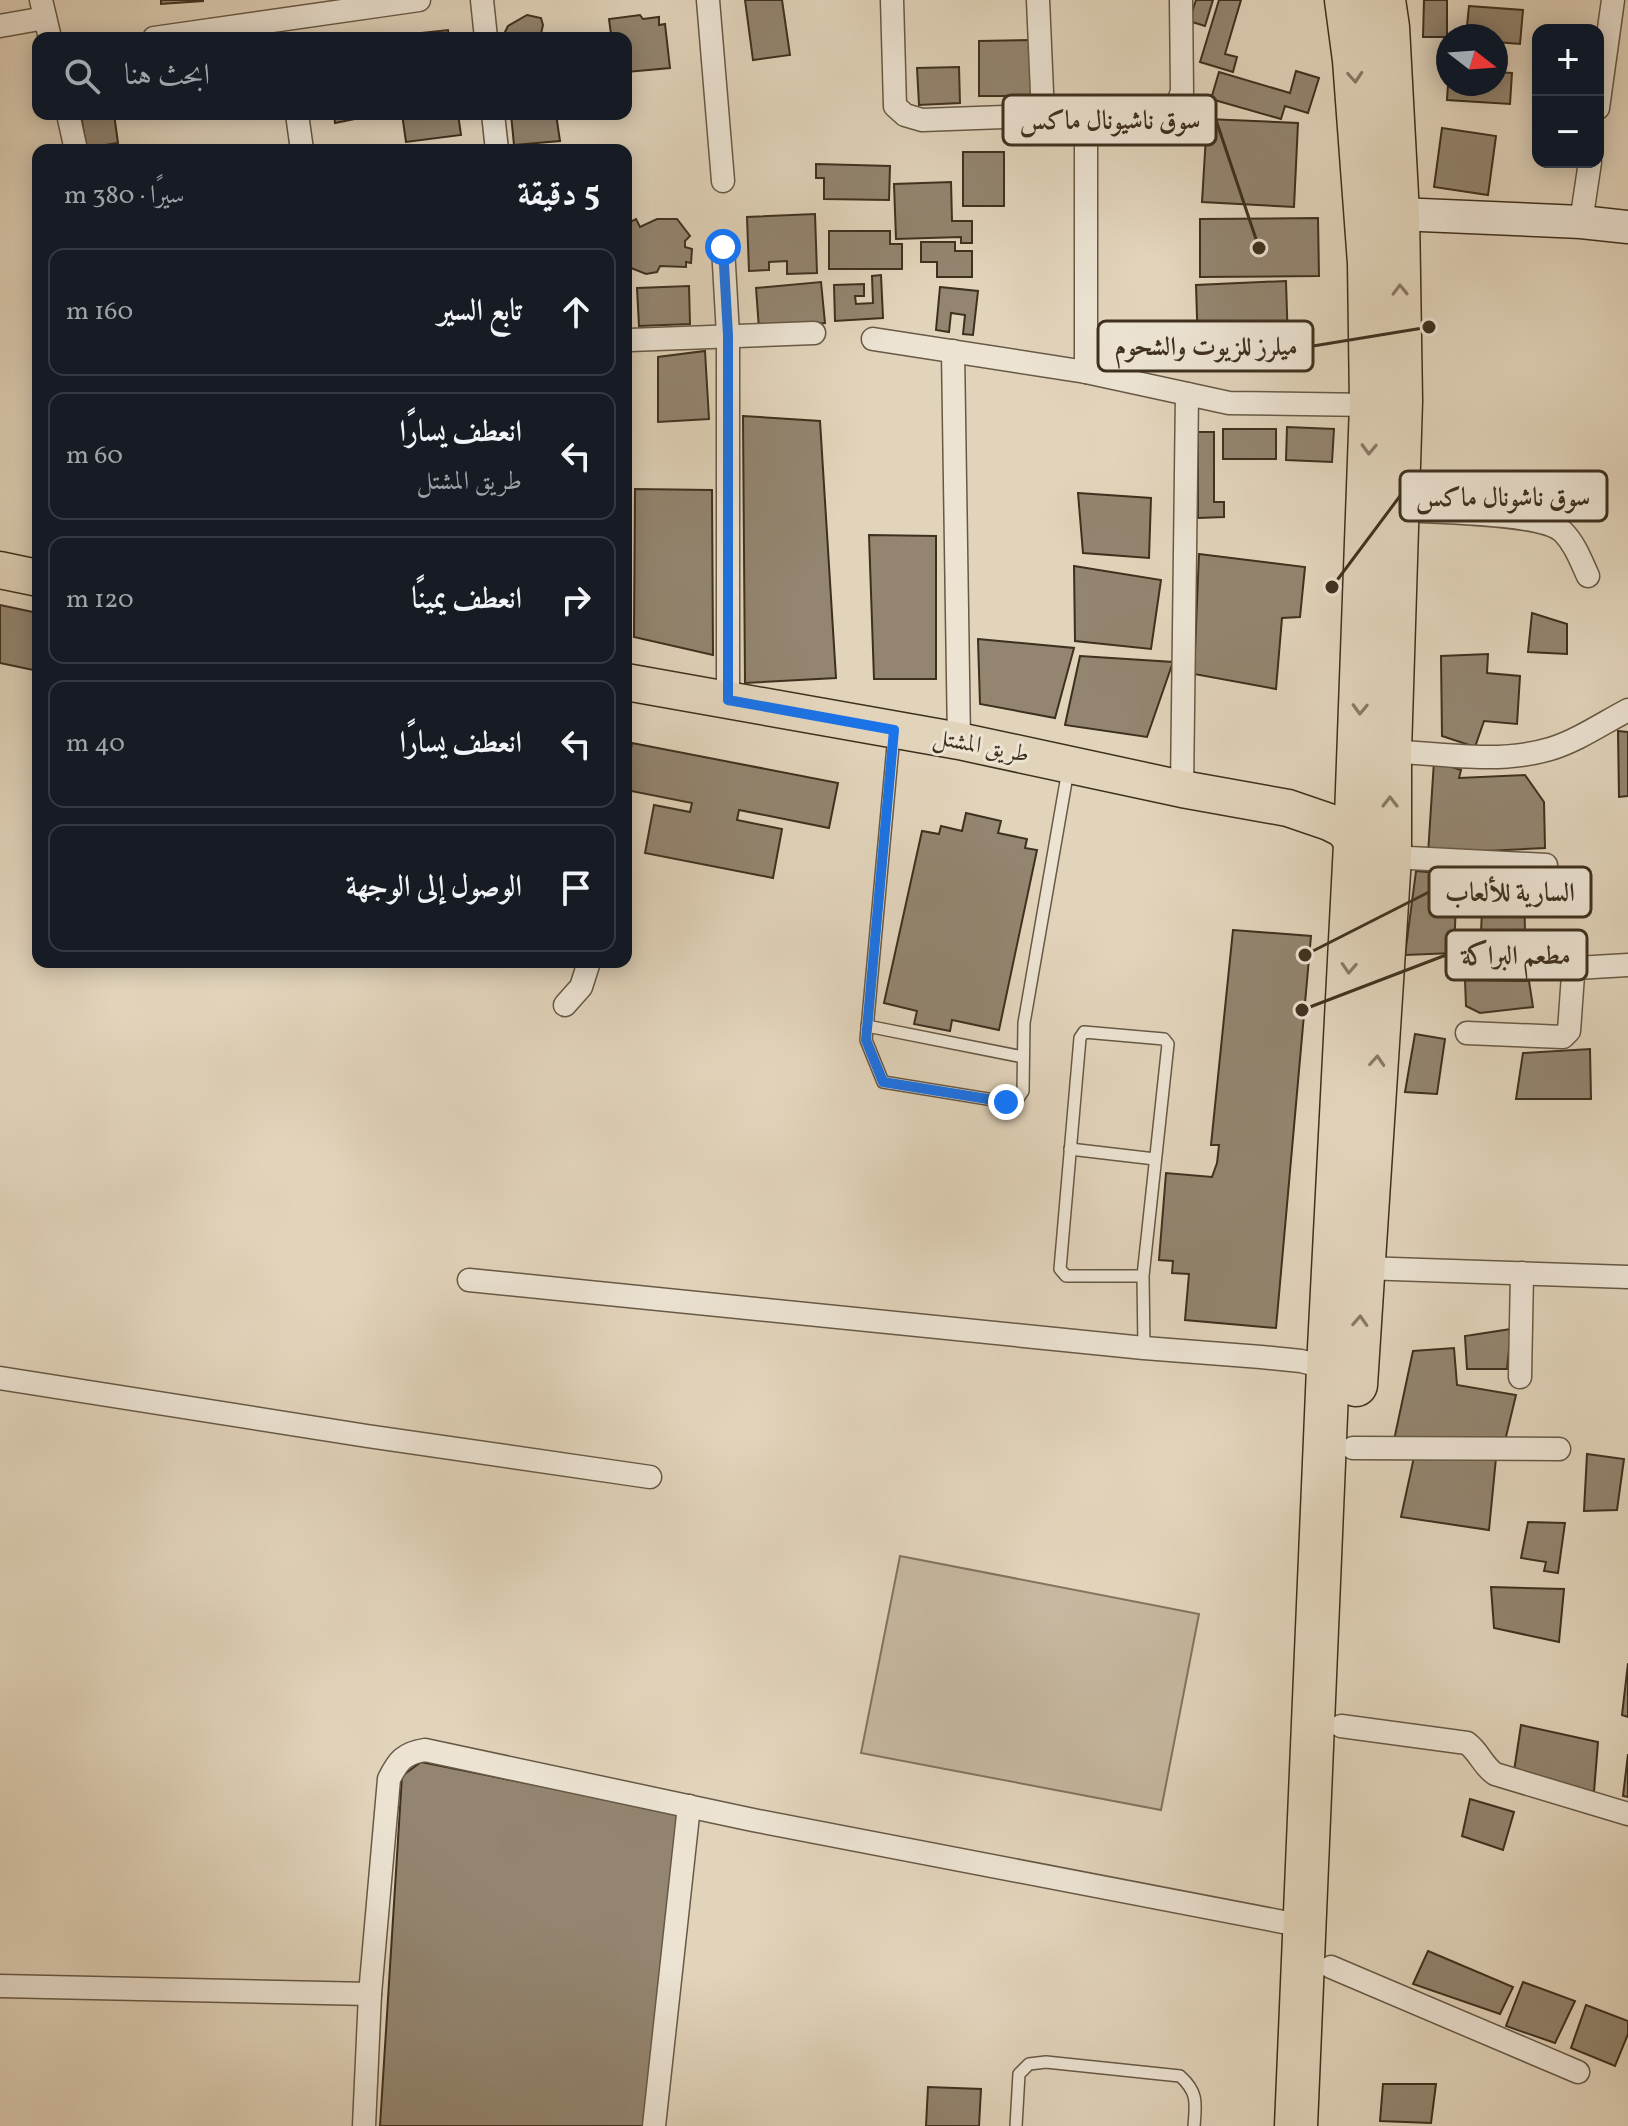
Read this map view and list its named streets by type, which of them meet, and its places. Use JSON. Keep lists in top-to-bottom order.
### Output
{
  "streets": {
    "main road": ["طريق المشتل"]
  },
  "places": [
    "سوق ناشيونال ماكس",
    "ميلرز للزيوت والشحوم",
    "سوق ناشونال ماكس",
    "السارية للألعاب",
    "مطعم البراكة"
  ],
  "north": "right",
  "page": {
    "map_buttons": ["+", "−"],
    "search": "ابحث هنا",
    "heading": ["5 دقيقة", "سيرًا · 380 m"],
    "list": [
      ["تابع السير", "160 m"],
      ["انعطف يسارًا", "طريق المشتل", "60 m"],
      ["انعطف يمينًا", "120 m"],
      ["انعطف يسارًا", "40 m"],
      "الوصول إلى الوجهة"
    ]
  }
}
